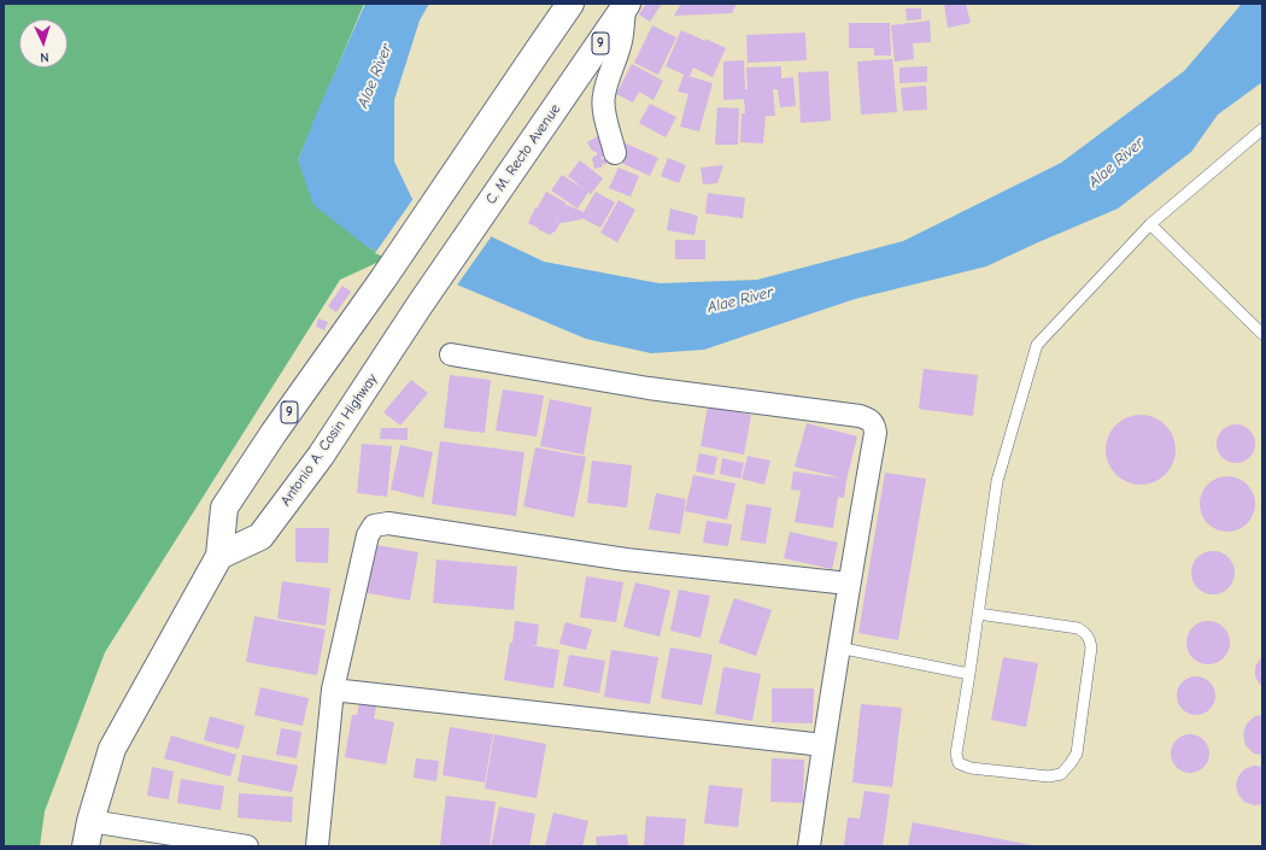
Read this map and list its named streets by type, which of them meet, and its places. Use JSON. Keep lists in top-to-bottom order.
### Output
{
  "streets": {
    "highway": ["9", "C. M. Recto Avenue", "Antonio A. Cosin Highway"]
  },
  "crossings": [
    ["9", "Antonio A. Cosin Highway"],
    ["C. M. Recto Avenue", "Antonio A. Cosin Highway"]
  ],
  "water": ["Alae River"],
  "north": "bottom"
}
